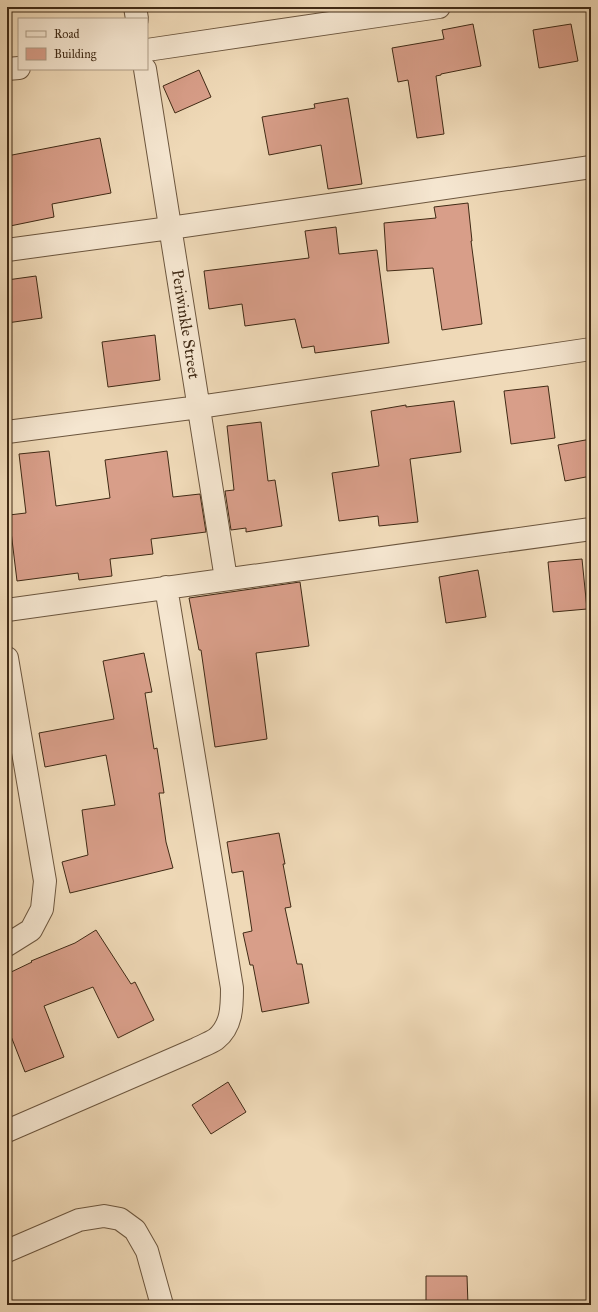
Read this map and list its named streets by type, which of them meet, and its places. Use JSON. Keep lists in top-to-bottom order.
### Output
{
  "streets": {
    "street": ["Periwinkle Street"]
  },
  "legend": ["Road", "Building"]
}
